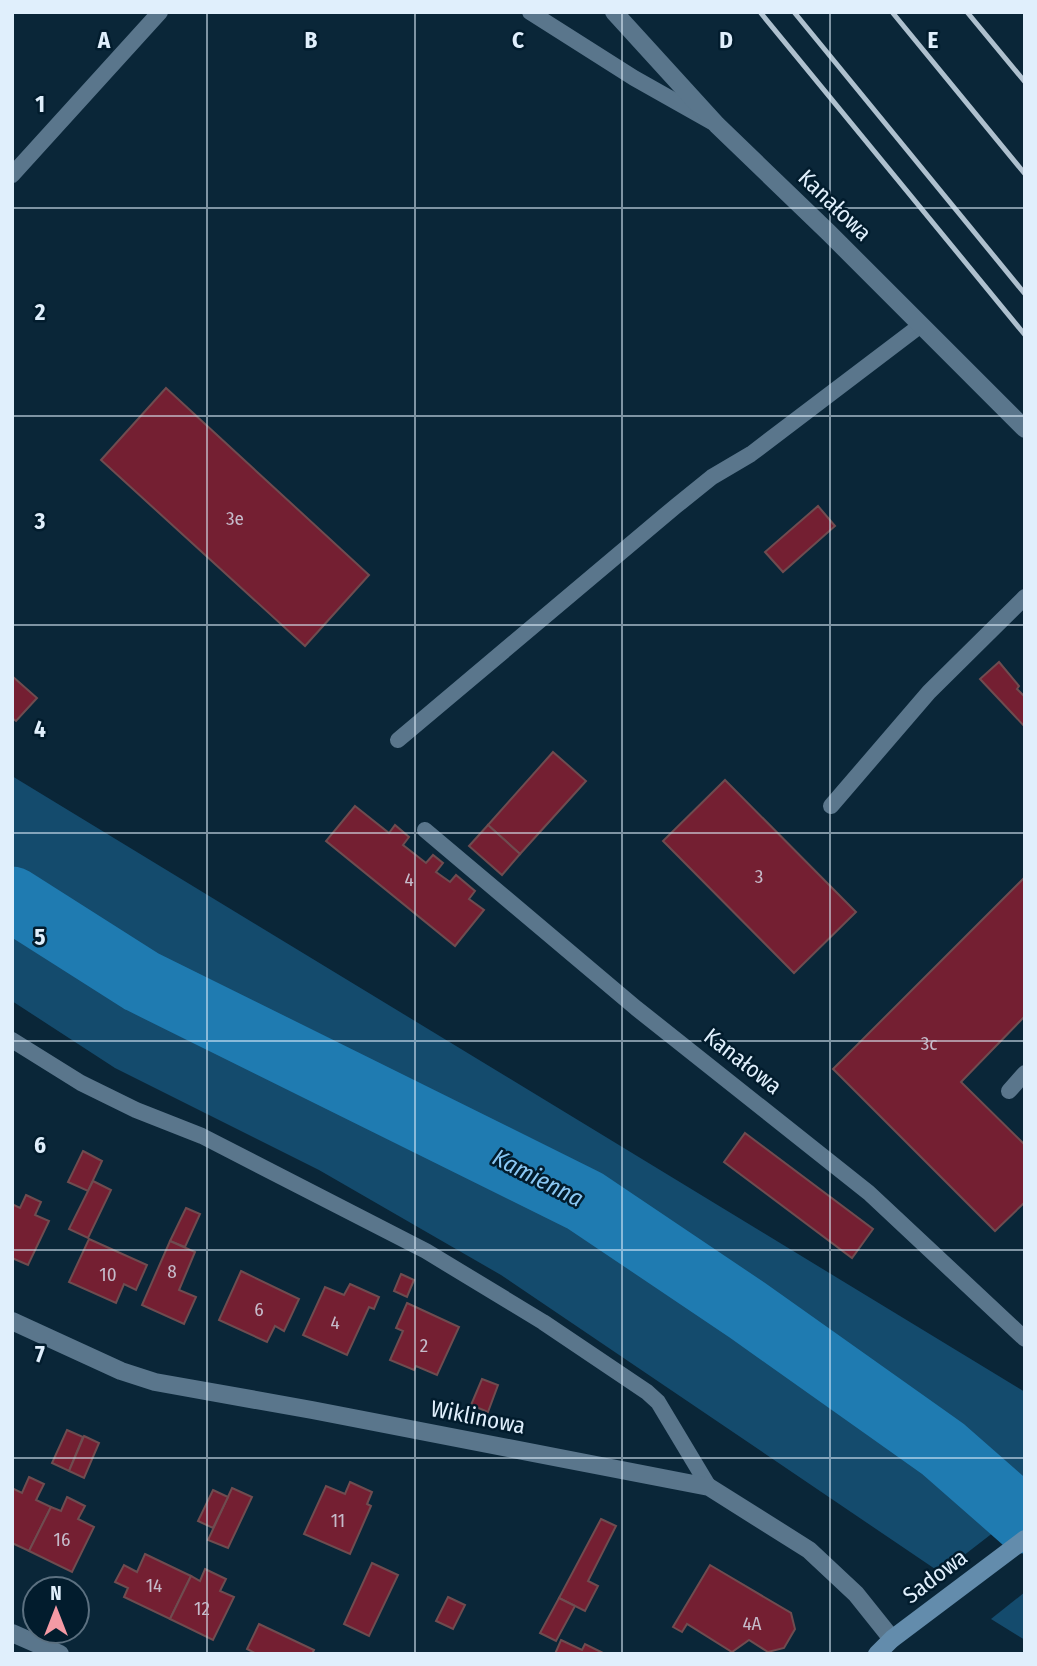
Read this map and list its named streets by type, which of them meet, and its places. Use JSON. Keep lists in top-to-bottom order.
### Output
{
  "streets": {
    "street": ["Kanałowa", "Wiklinowa", "Sadowa"]
  },
  "crossings": [
    ["Wiklinowa", "Sadowa"]
  ],
  "water": ["Kamienna"],
  "house_numbers": [
    "3e",
    "3",
    "4",
    "3c",
    "8",
    "10",
    "6",
    "4",
    "2",
    "11",
    "16",
    "14",
    "12",
    "4A"
  ],
  "north": "top",
  "grid": {
    "columns": [
      "A",
      "B",
      "C",
      "D",
      "E"
    ],
    "rows": [
      "1",
      "2",
      "3",
      "4",
      "5",
      "6",
      "7"
    ]
  }
}
